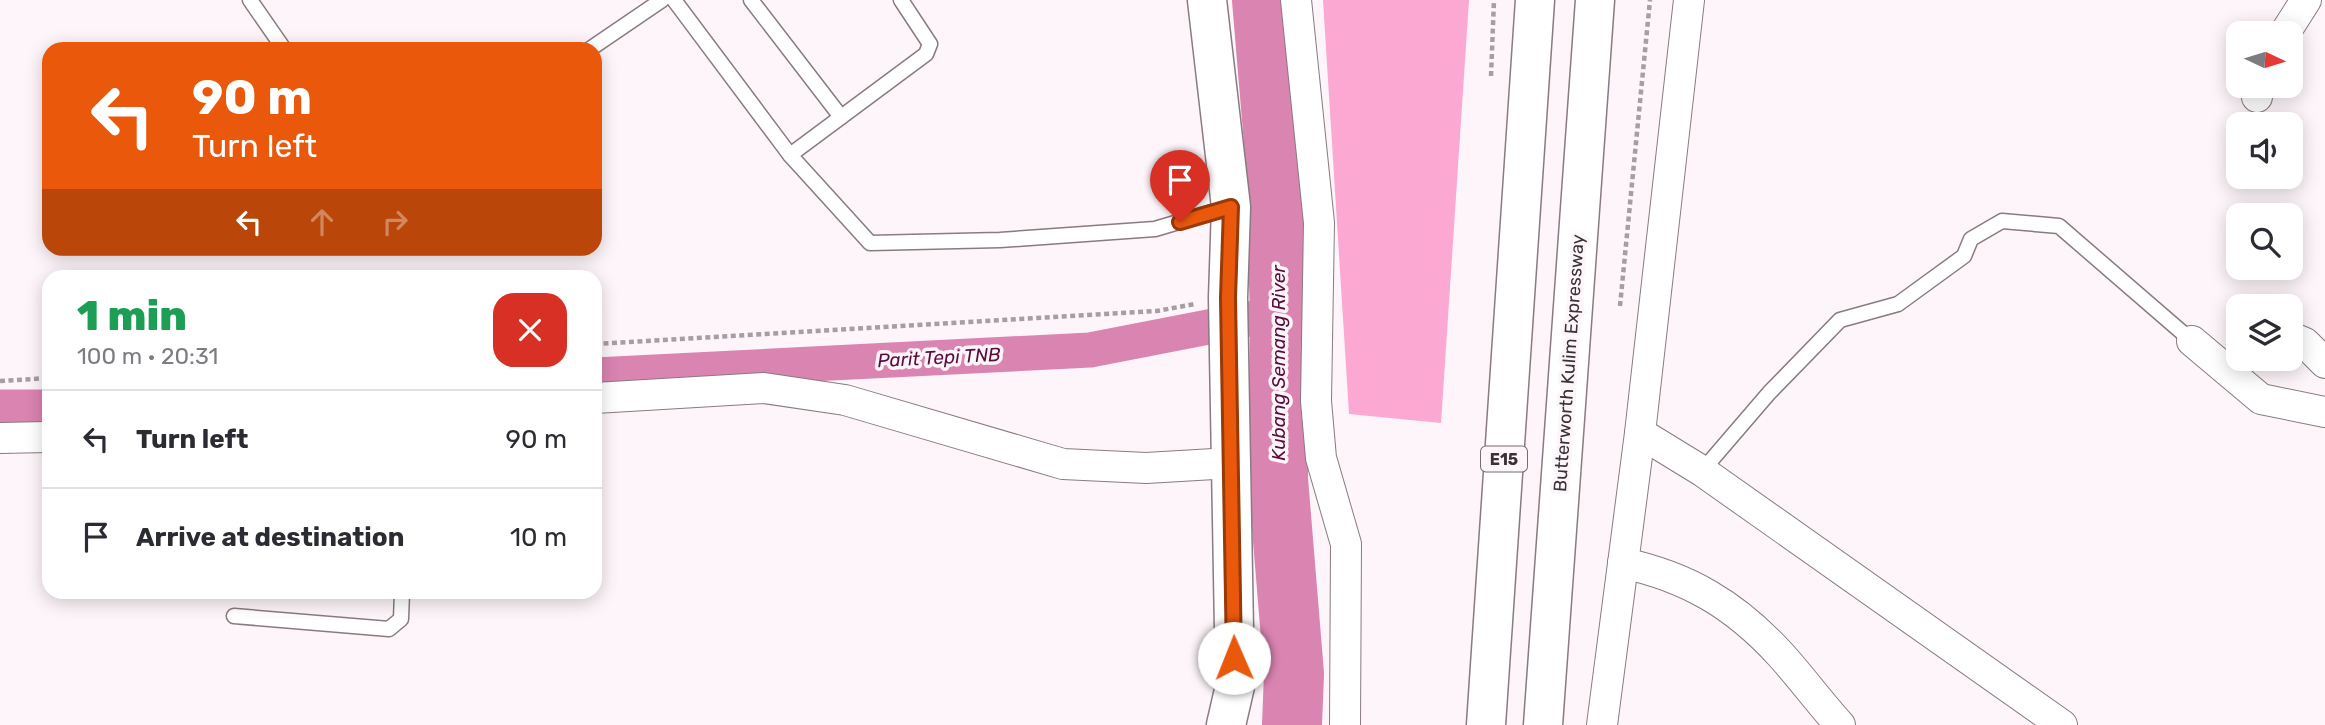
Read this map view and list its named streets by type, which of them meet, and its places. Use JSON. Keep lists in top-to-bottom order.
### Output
{
  "streets": {
    "main road": ["Butterworth Kulim Expressway", "E15"]
  },
  "water": ["Parit Tepi TNB", "Kubang Semang River"],
  "north": "right",
  "page": {
    "turn": ["90 m", "Turn left"],
    "heading": ["1 min", "100 m · 20:31"],
    "list": [
      {
        "name": "Turn left",
        "value": "90 m"
      },
      {
        "name": "Arrive at destination",
        "value": "10 m"
      }
    ]
  }
}
